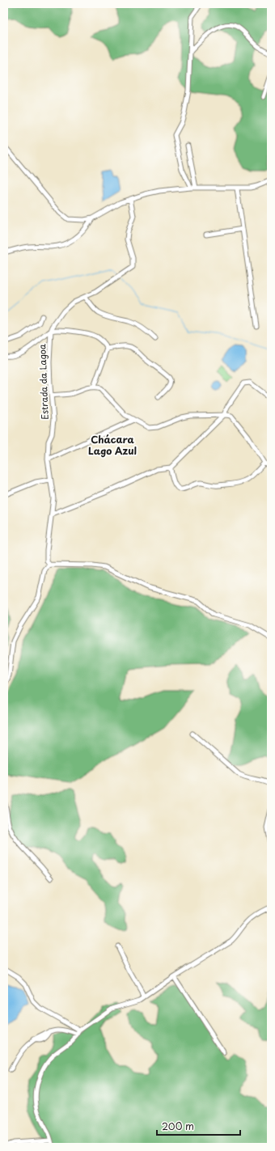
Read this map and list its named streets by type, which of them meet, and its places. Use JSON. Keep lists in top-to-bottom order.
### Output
{
  "streets": {
    "street": ["Estrada da Lagoa"]
  },
  "districts": ["Chácara Lago Azul"],
  "scale_bar": "200 m"
}
